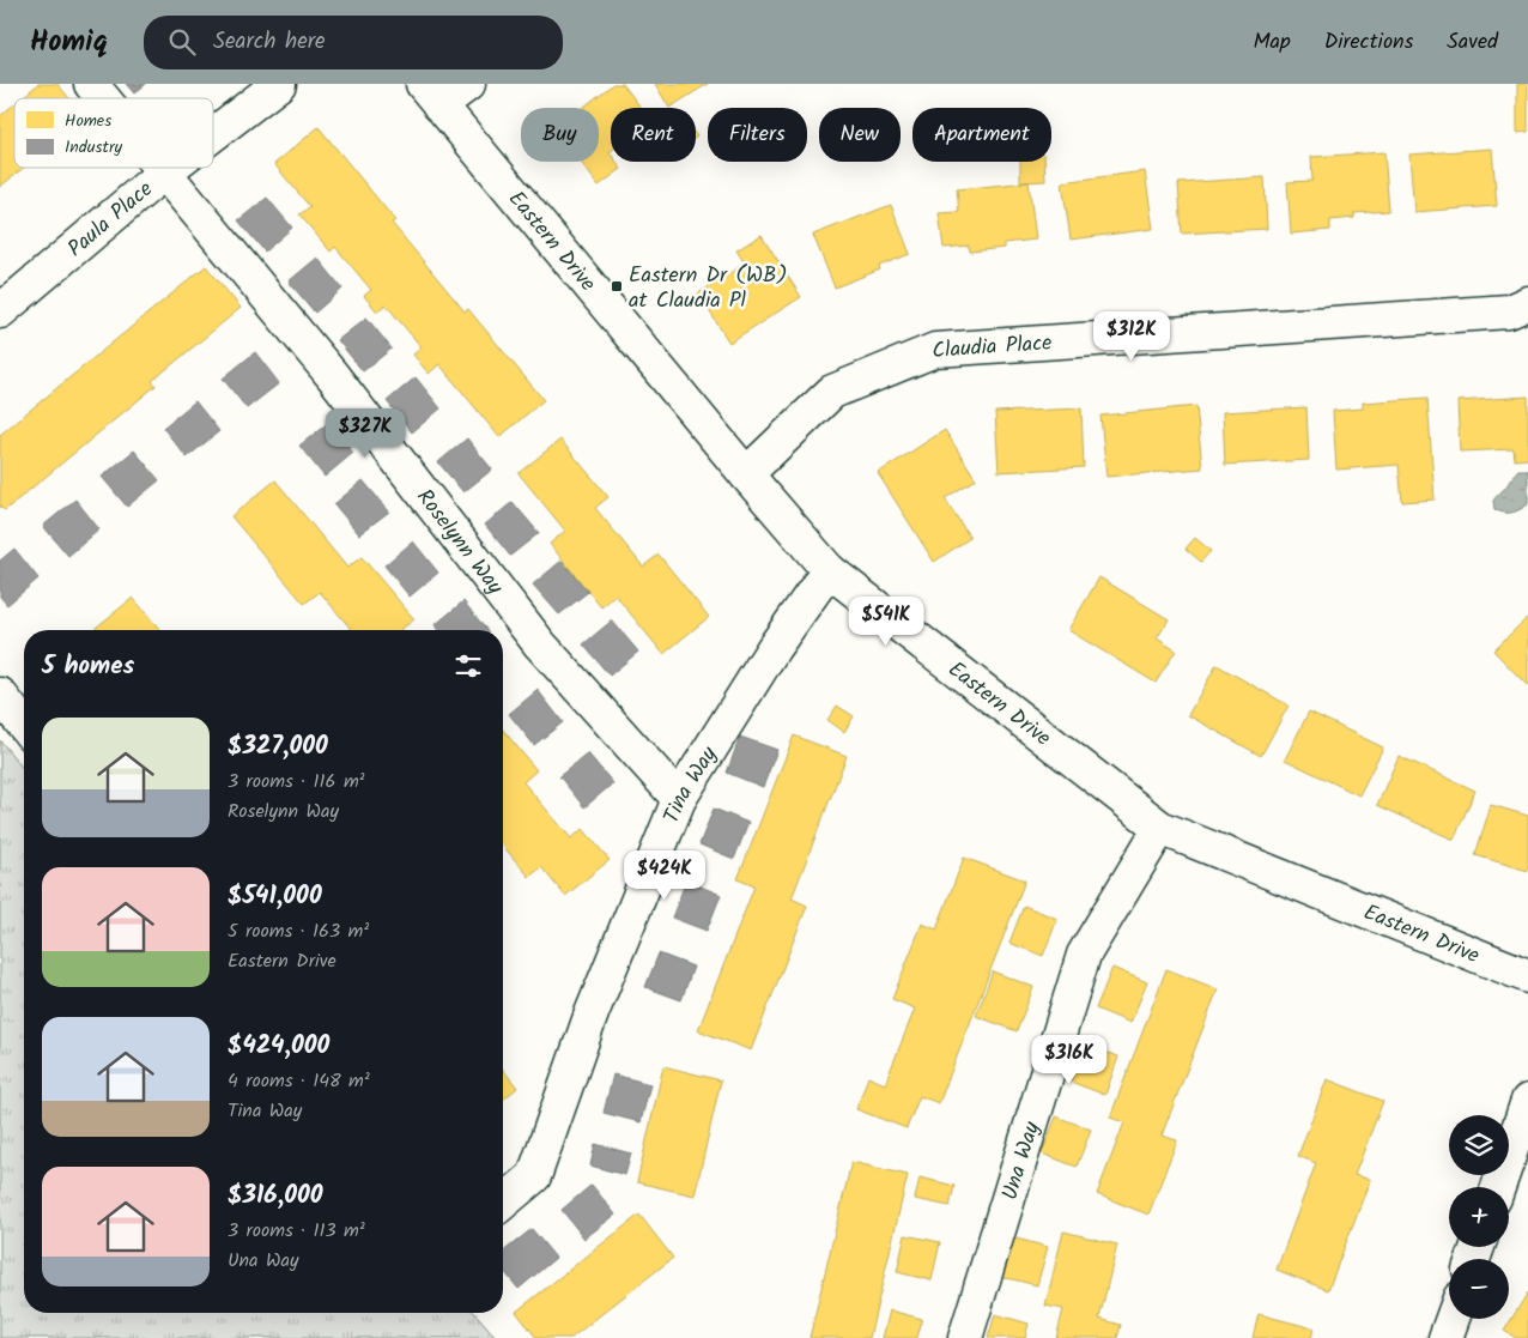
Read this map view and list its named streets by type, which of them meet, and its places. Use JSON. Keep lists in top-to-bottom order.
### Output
{
  "streets": {
    "street": [
      "Paula Place",
      "Eastern Drive",
      "Claudia Place",
      "Roselynn Way",
      "Tina Way",
      "Una Way"
    ]
  },
  "crossings": [
    ["Paula Place", "Roselynn Way"],
    ["Eastern Drive", "Claudia Place"],
    ["Eastern Drive", "Tina Way"],
    ["Eastern Drive", "Una Way"],
    ["Roselynn Way", "Tina Way"]
  ],
  "places": {
    "transit": ["Eastern Dr (WB) at Claudia Pl"]
  },
  "legend": ["Homes", "Industry"],
  "page": {
    "header": "Homiq",
    "search": "Search here",
    "nav": ["Map", "Directions", "Saved"],
    "chip": [
      "Buy",
      "Rent",
      "Filters",
      "New",
      "Apartment"
    ],
    "price": [
      "$312K",
      "$327K",
      "$541K",
      "$424K",
      "$316K"
    ],
    "heading": "5 homes",
    "list": [
      {
        "name": "$327,000",
        "note": "3 rooms · 116 m² · Roselynn Way"
      },
      {
        "name": "$541,000",
        "note": "5 rooms · 163 m² · Eastern Drive"
      },
      {
        "name": "$424,000",
        "note": "4 rooms · 148 m² · Tina Way"
      },
      {
        "name": "$316,000",
        "note": "3 rooms · 113 m² · Una Way"
      }
    ],
    "map_buttons": ["+", "−"]
  }
}
